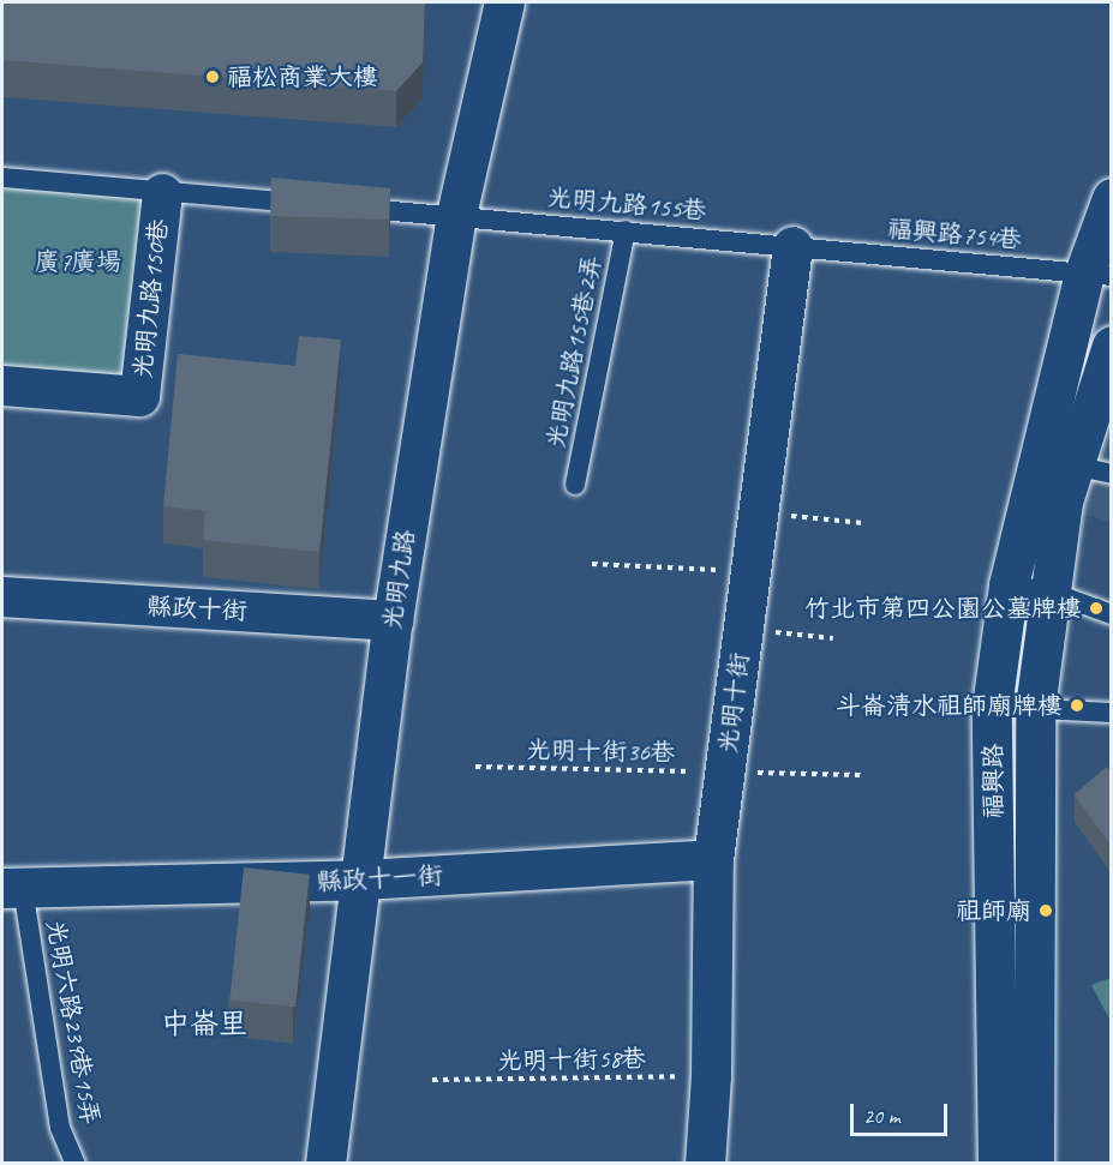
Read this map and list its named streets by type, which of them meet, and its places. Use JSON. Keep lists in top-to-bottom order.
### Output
{
  "streets": {
    "street": [
      "光明九路150巷",
      "光明九路",
      "縣政十街",
      "光明十街",
      "福興路",
      "縣政十一街"
    ],
    "lane": [
      "光明九路155巷",
      "福興路754巷",
      "光明九路155巷2弄",
      "光明六路239巷15弄"
    ],
    "path": ["光明十街36巷", "光明十街58巷"]
  },
  "crossings": [
    ["光明九路155巷", "福興路754巷"],
    ["光明九路155巷", "光明九路155巷2弄"],
    ["光明九路155巷", "光明九路"],
    ["光明九路155巷", "光明十街"],
    ["福興路754巷", "光明十街"],
    ["福興路754巷", "福興路"],
    ["光明九路", "縣政十街"],
    ["光明九路", "縣政十一街"],
    ["光明十街", "光明十街36巷"],
    ["光明十街", "縣政十一街"],
    ["光明十街", "光明十街58巷"],
    ["縣政十一街", "光明六路239巷15弄"]
  ],
  "districts": ["中崙里"],
  "parks": ["廣7廣場"],
  "places": [
    "福松商業大樓",
    "竹北市第四公園公墓牌樓",
    "斗崙清水祖師廟牌樓",
    "祖師廟"
  ],
  "scale_bar": "20 m"
}
